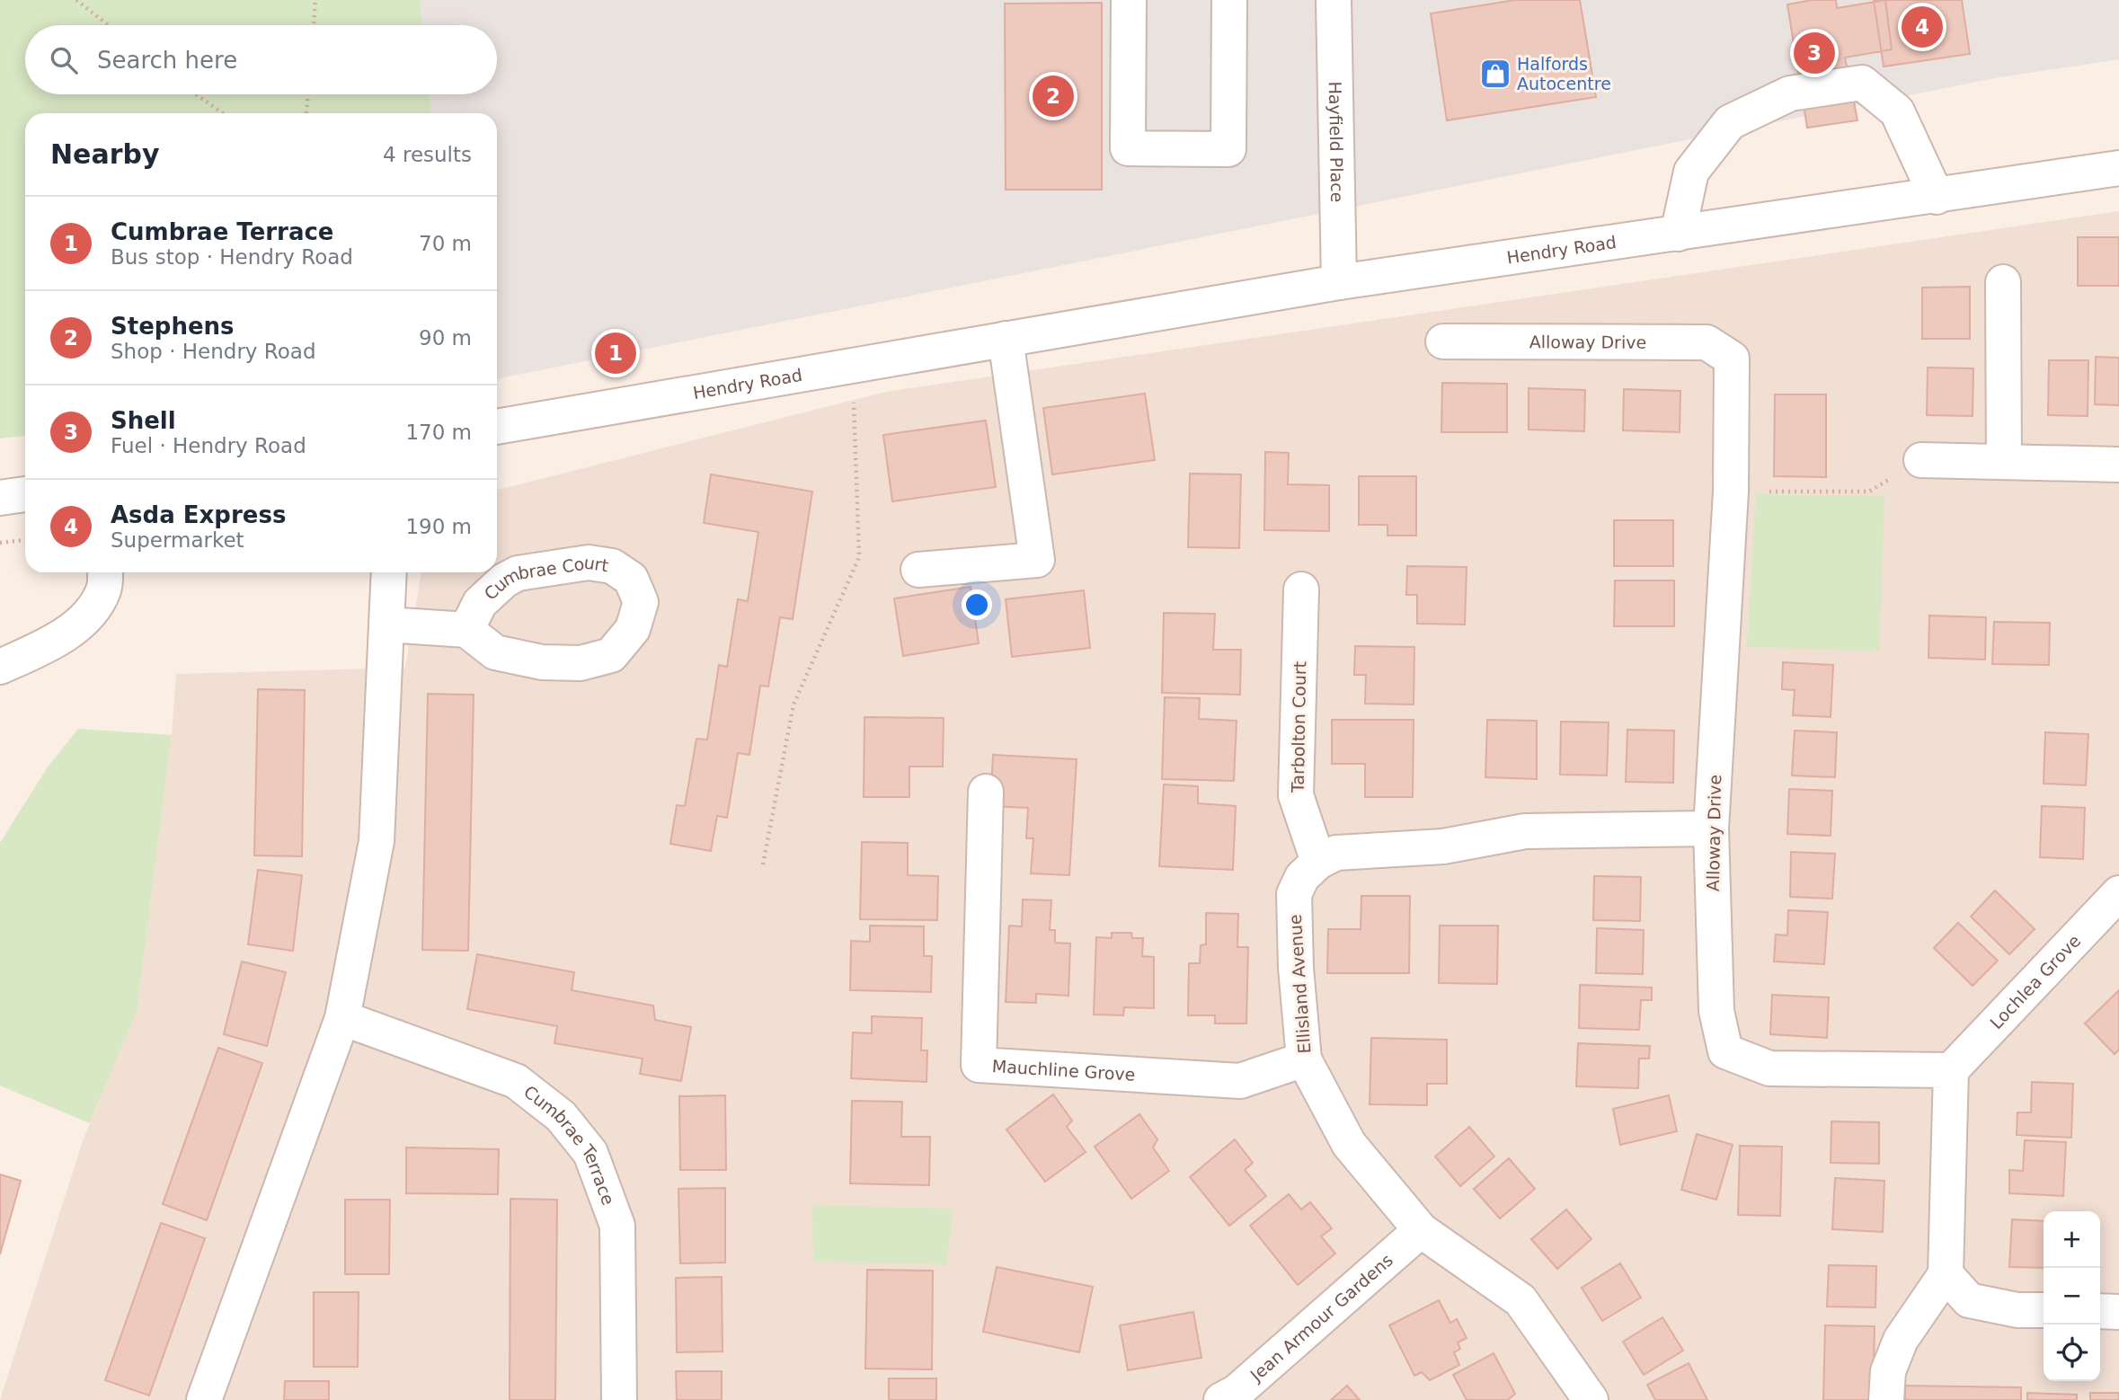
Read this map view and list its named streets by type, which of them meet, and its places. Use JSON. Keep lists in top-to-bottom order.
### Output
{
  "streets": {
    "street": [
      "Hayfield Place",
      "Hendry Road",
      "Alloway Drive",
      "Cumbrae Court",
      "Tarbolton Court",
      "Lochlea Grove",
      "Ellisland Avenue",
      "Mauchline Grove",
      "Cumbrae Terrace",
      "Jean Armour Gardens"
    ]
  },
  "crossings": [
    ["Hayfield Place", "Hendry Road"],
    ["Alloway Drive", "Lochlea Grove"],
    ["Alloway Drive", "Ellisland Avenue"],
    ["Tarbolton Court", "Ellisland Avenue"],
    ["Ellisland Avenue", "Mauchline Grove"],
    ["Ellisland Avenue", "Jean Armour Gardens"]
  ],
  "places": {
    "shop": ["Halfords Autocentre"]
  },
  "page": {
    "pins": [
      "4",
      "3",
      "2",
      "1"
    ],
    "search": "Search here",
    "heading": ["Nearby", "4 results"],
    "list": [
      {
        "mark": "1",
        "name": "Cumbrae Terrace",
        "note": "Bus stop · Hendry Road",
        "value": "70 m"
      },
      {
        "mark": "2",
        "name": "Stephens",
        "note": "Shop · Hendry Road",
        "value": "90 m"
      },
      {
        "mark": "3",
        "name": "Shell",
        "note": "Fuel · Hendry Road",
        "value": "170 m"
      },
      {
        "mark": "4",
        "name": "Asda Express",
        "note": "Supermarket",
        "value": "190 m"
      }
    ],
    "map_buttons": ["+", "−"]
  }
}
